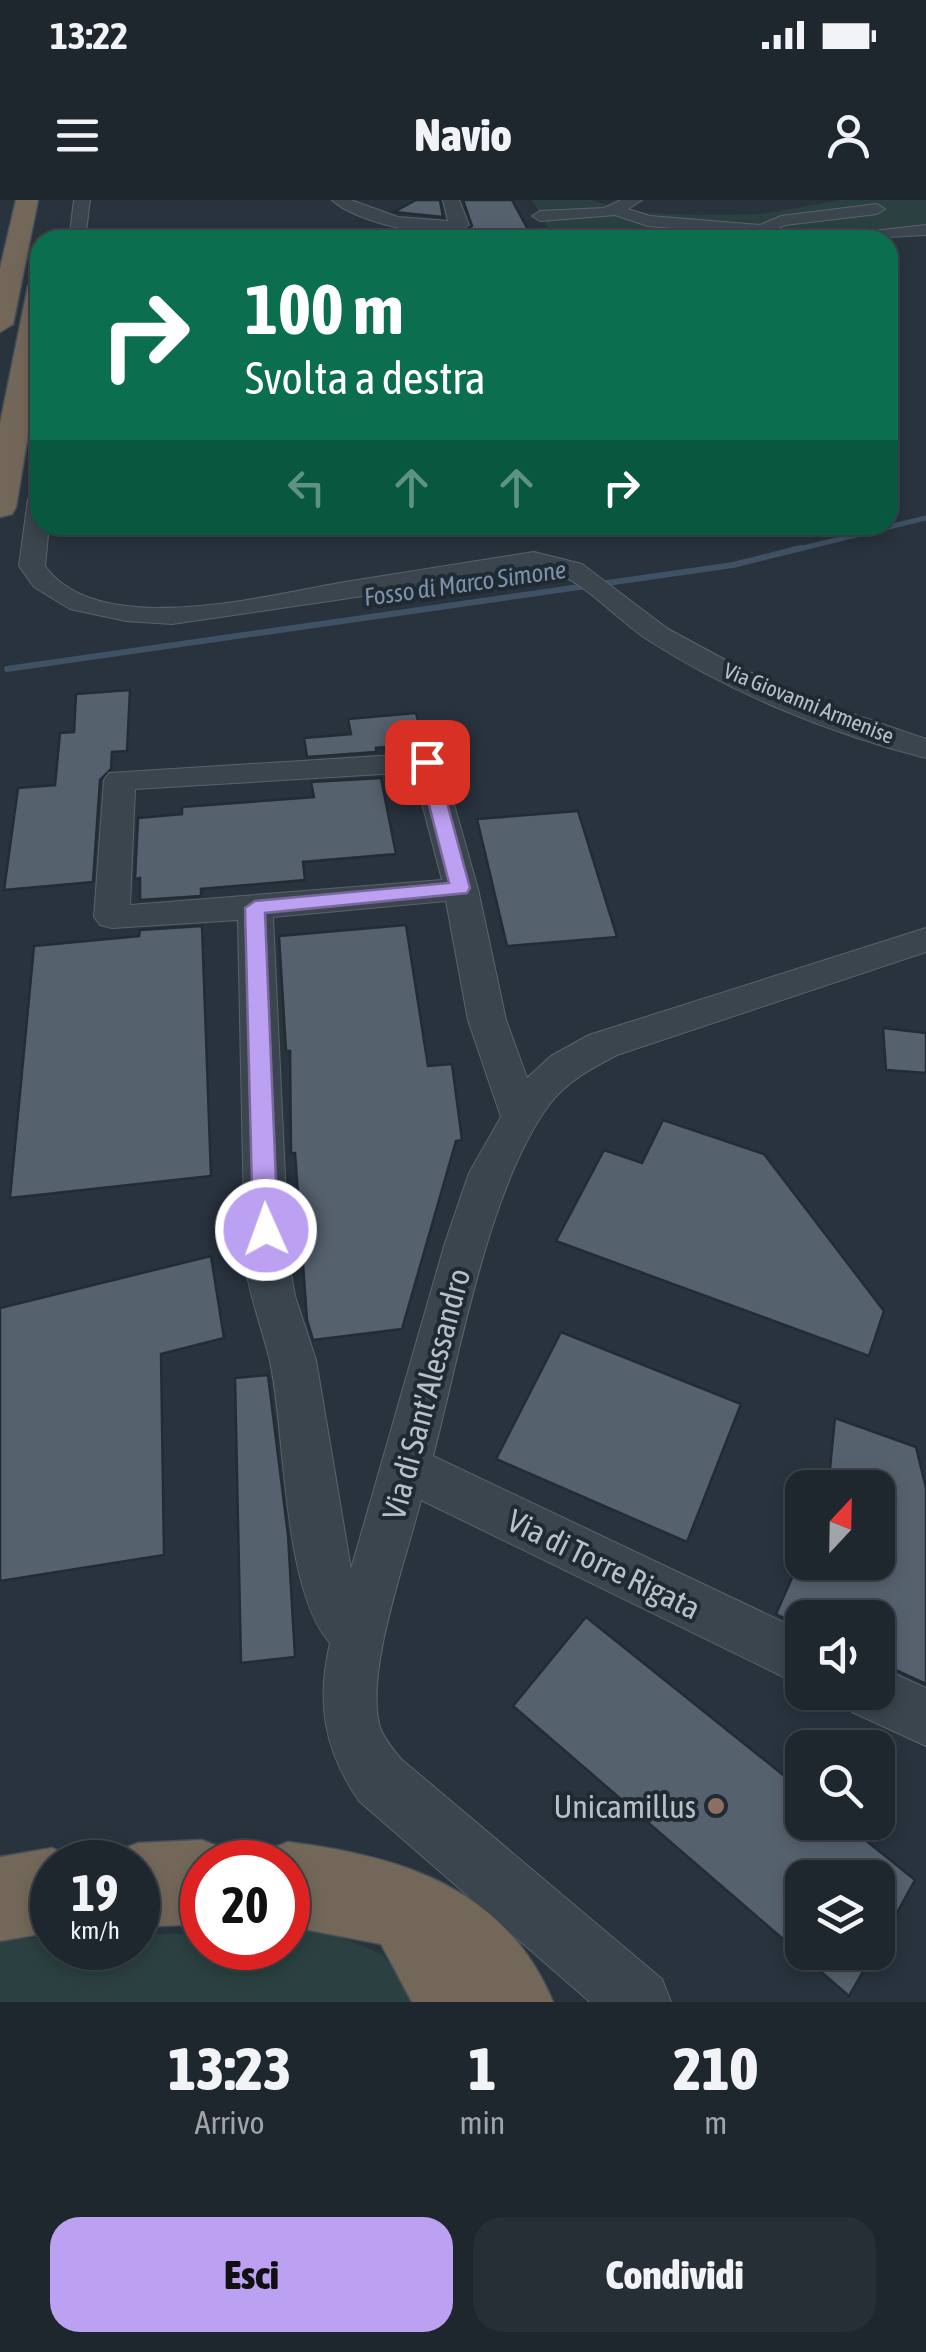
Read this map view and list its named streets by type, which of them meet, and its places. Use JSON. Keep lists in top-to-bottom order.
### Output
{
  "streets": {
    "street": ["Via Giovanni Armenise", "Via di Sant'Alessandro", "Via di Torre Rigata"]
  },
  "crossings": [
    ["Via di Sant'Alessandro", "Via di Torre Rigata"]
  ],
  "water": ["Fosso di Marco Simone"],
  "places": ["Unicamillus"],
  "north": "top",
  "page": {
    "status": "13:22",
    "header": "Navio",
    "turn": ["100 m", "Svolta a destra"],
    "speed": "19 km/h",
    "limit": "20",
    "eta": [
      "13:23",
      "Arrivo",
      "1",
      "min",
      "210",
      "m"
    ],
    "buttons": ["Esci", "Condividi"]
  }
}
